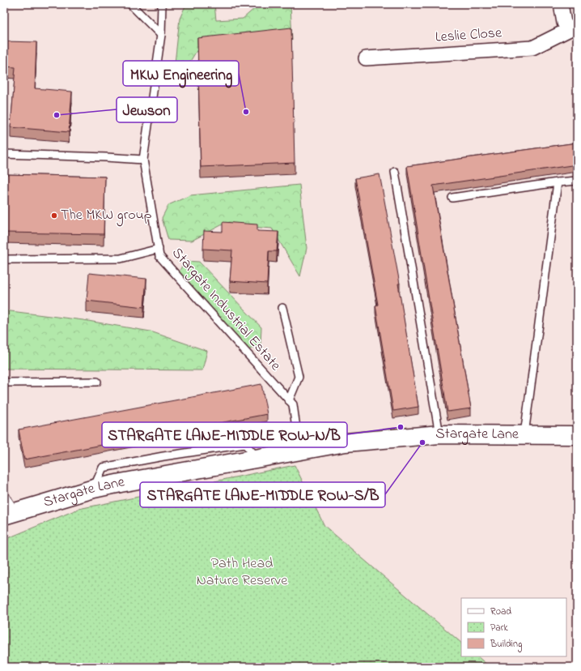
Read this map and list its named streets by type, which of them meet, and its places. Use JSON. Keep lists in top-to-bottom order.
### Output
{
  "streets": {
    "street": ["Leslie Close", "Stargate Lane"],
    "lane": ["Stargate Industrial Estate"]
  },
  "crossings": [
    ["Stargate Industrial Estate", "Stargate Lane"]
  ],
  "parks": ["Path Head Nature Reserve"],
  "places": [
    "MKW Engineering",
    "Jewson",
    "The MKW group",
    "STARGATE LANE-MIDDLE ROW-N/B",
    "STARGATE LANE-MIDDLE ROW-S/B"
  ],
  "legend": ["Road", "Park", "Building"]
}
